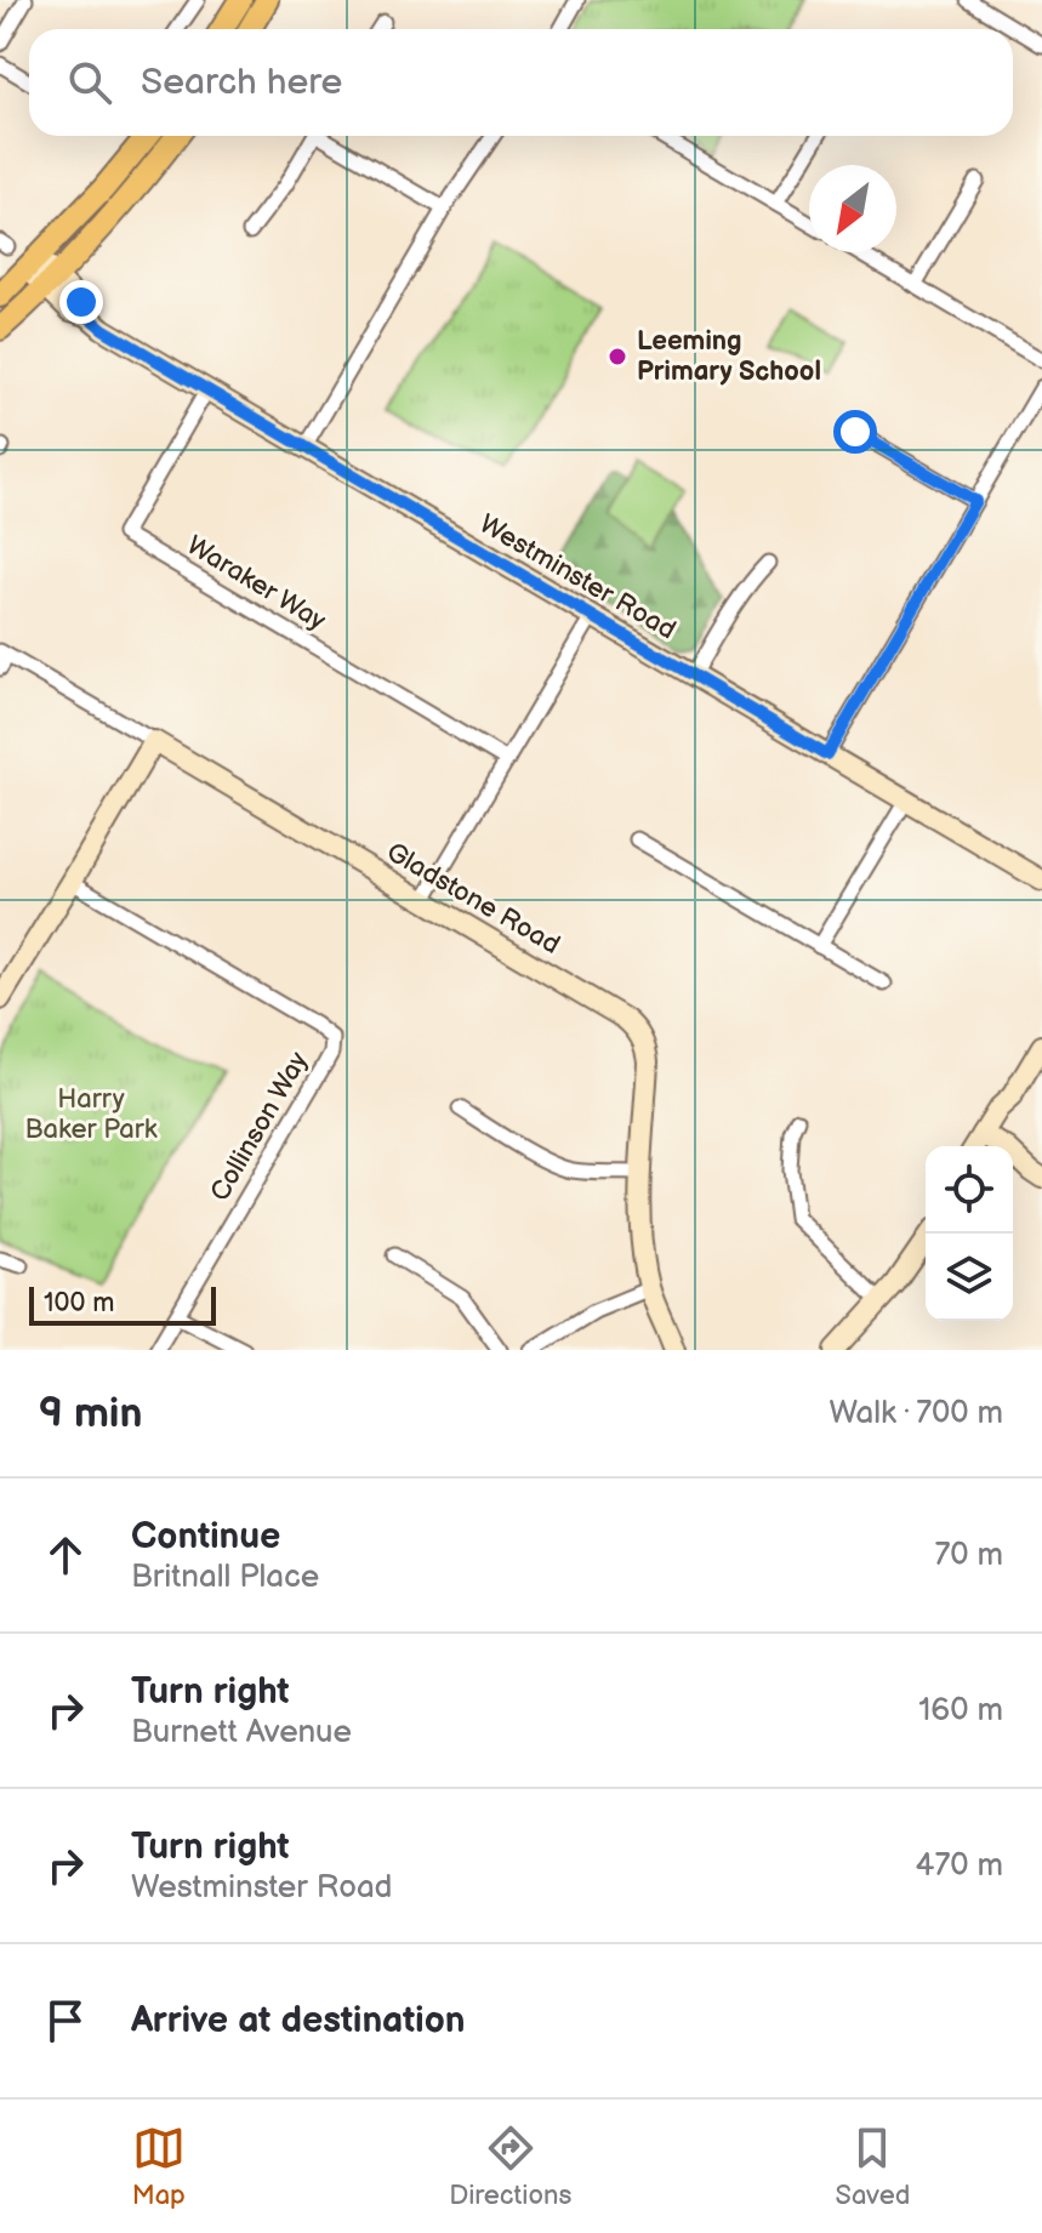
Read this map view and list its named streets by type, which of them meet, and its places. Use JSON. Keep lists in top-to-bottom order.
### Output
{
  "streets": {
    "main road": ["Westminster Road", "Gladstone Road"],
    "street": ["Waraker Way", "Collinson Way"]
  },
  "crossings": [
    ["Westminster Road", "Waraker Way"]
  ],
  "parks": ["Harry Baker Park"],
  "places": ["Leeming Primary School"],
  "scale_bar": "100 m",
  "north": "bottom left",
  "page": {
    "search": "Search here",
    "scale": "100 m",
    "heading": ["9 min", "Walk · 700 m"],
    "list": [
      ["Continue", "Britnall Place", "70 m"],
      ["Turn right", "Burnett Avenue", "160 m"],
      ["Turn right", "Westminster Road", "470 m"],
      "Arrive at destination"
    ],
    "nav": ["Map", "Directions", "Saved"]
  }
}
